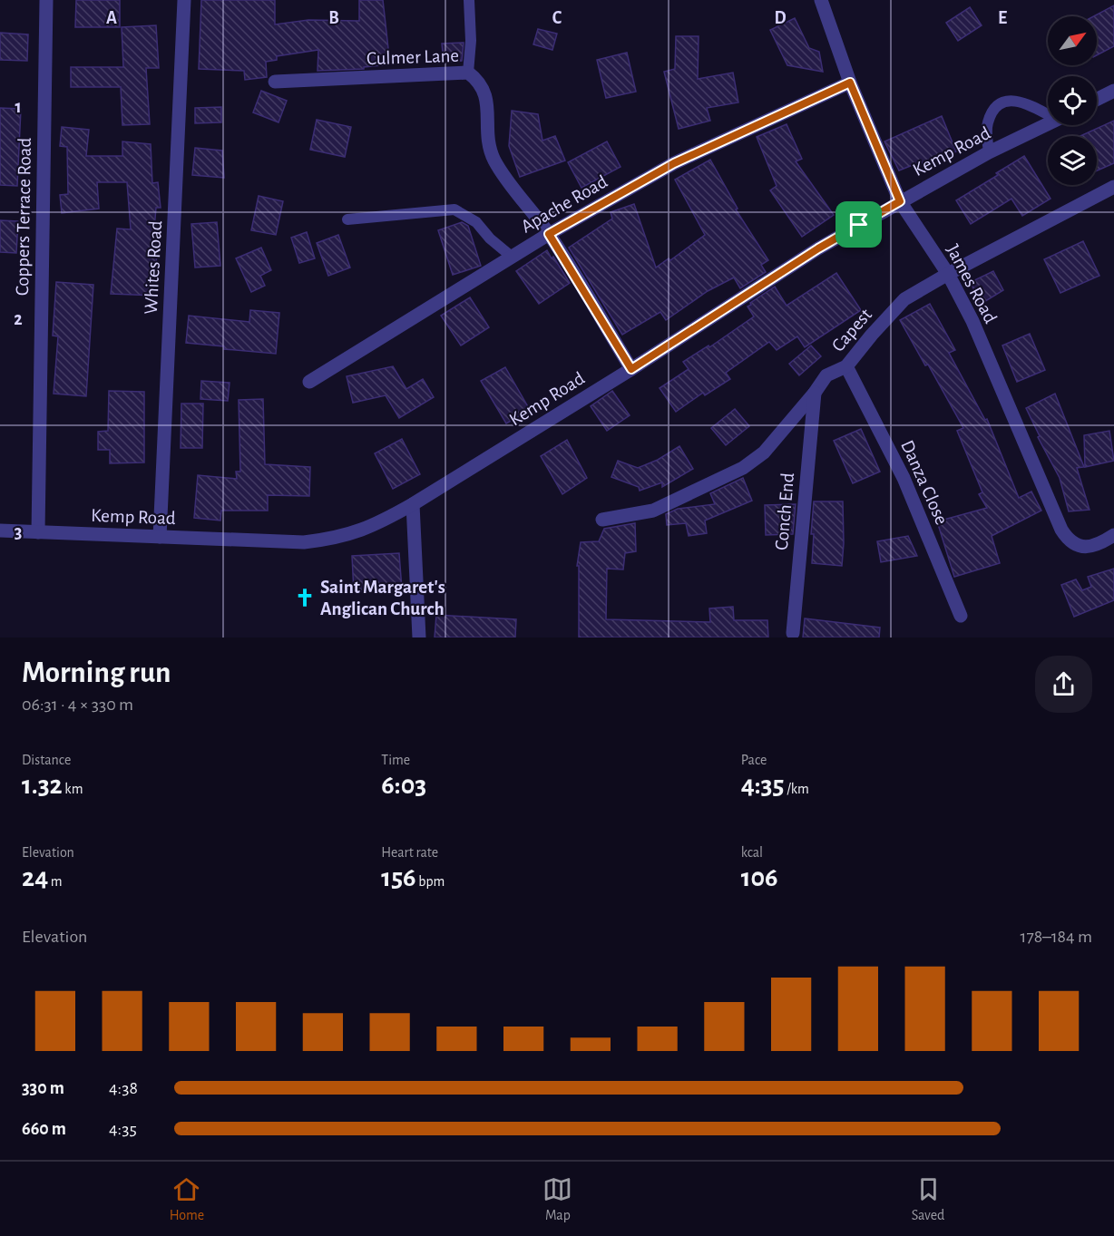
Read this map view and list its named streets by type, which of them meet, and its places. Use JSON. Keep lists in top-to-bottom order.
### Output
{
  "streets": {
    "street": [
      "Culmer Lane",
      "Kemp Road",
      "Apache Road",
      "Coppers Terrace Road",
      "Whites Road",
      "James Road",
      "Capest",
      "Danza Close",
      "Conch End"
    ]
  },
  "crossings": [
    ["Culmer Lane", "Kemp Road"],
    ["Culmer Lane", "Apache Road"],
    ["Kemp Road", "Coppers Terrace Road"],
    ["Kemp Road", "Whites Road"],
    ["Kemp Road", "James Road"],
    ["Apache Road", "James Road"],
    ["James Road", "Capest"],
    ["Capest", "Danza Close"],
    ["Capest", "Conch End"]
  ],
  "places": {
    "church": ["Saint Margaret's Anglican Church"]
  },
  "north": "top right",
  "page": {
    "heading": ["Morning run", "06:31 · 4 × 330 m"],
    "stats": [
      ["Distance", "1.32 km"],
      ["Time", "6:03"],
      ["Pace", "4:35 /km"],
      ["Elevation", "24 m"],
      ["Heart rate", "156 bpm"],
      ["kcal", "106"]
    ],
    "chart": ["Elevation", "178–184 m"],
    "list": [
      {
        "name": "330 m",
        "note": "4:38"
      },
      {
        "name": "660 m",
        "note": "4:35"
      }
    ],
    "tabs": ["Home", "Map", "Saved"]
  },
  "grid": {
    "columns": [
      "A",
      "B",
      "C",
      "D",
      "E"
    ],
    "rows": ["1", "2", "3"]
  }
}
